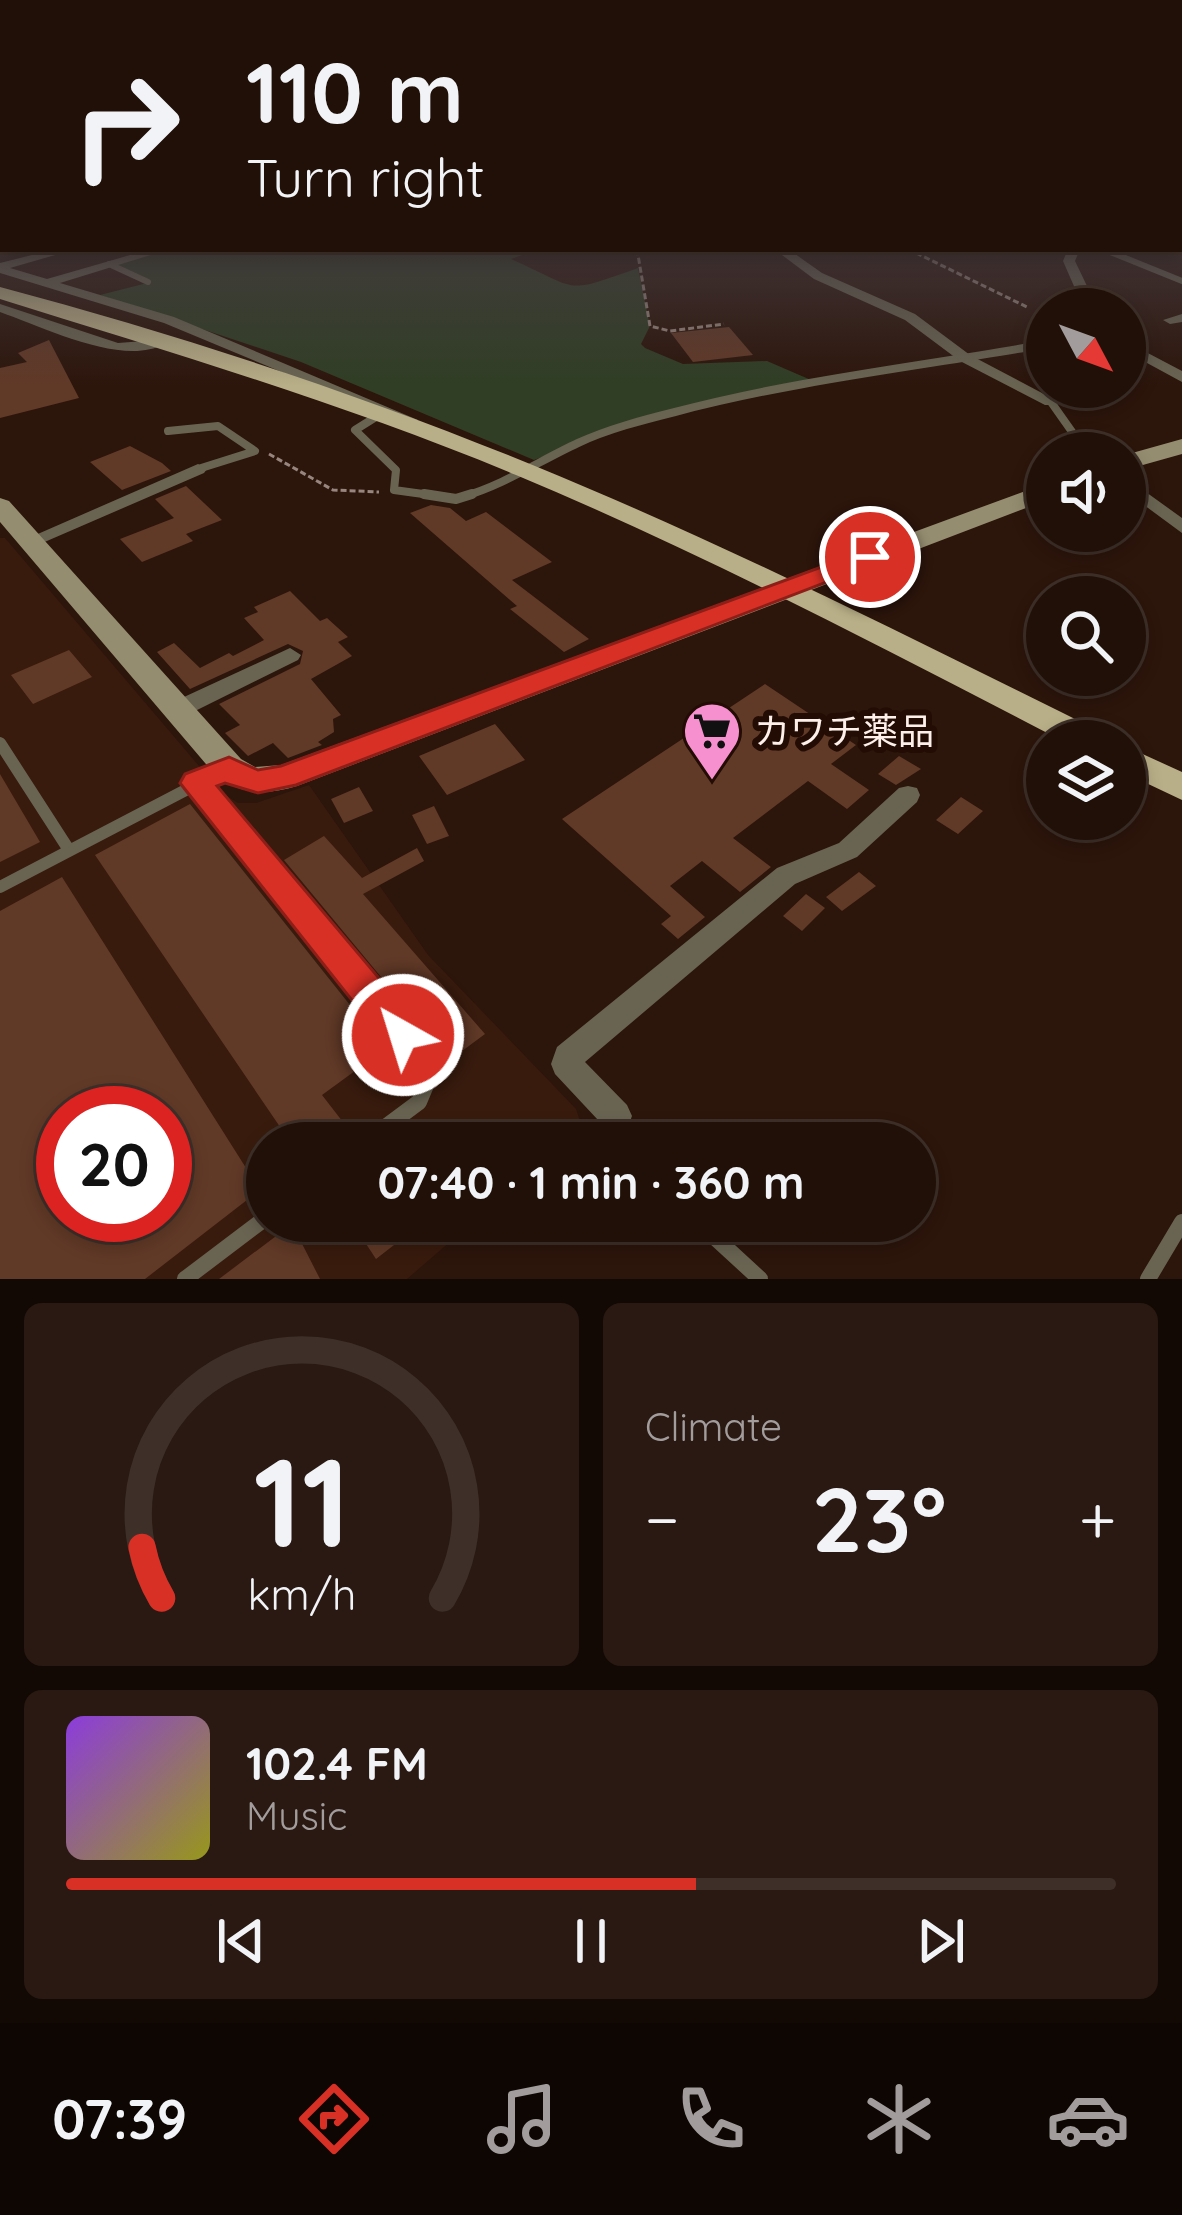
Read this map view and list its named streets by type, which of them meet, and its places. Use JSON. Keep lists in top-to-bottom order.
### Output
{
  "places": {
    "supermarket": ["カワチ薬品"]
  },
  "north": "bottom right",
  "page": {
    "turn": ["110 m", "Turn right"],
    "limit": "20",
    "trip": "07:40 · 1 min · 360 m",
    "tile": "Climate",
    "heat": ["−", "23°", "+"],
    "song": ["102.4 FM", "Music"],
    "tabs": "07:39",
    "gauge": ["11", "km/h"]
  }
}
